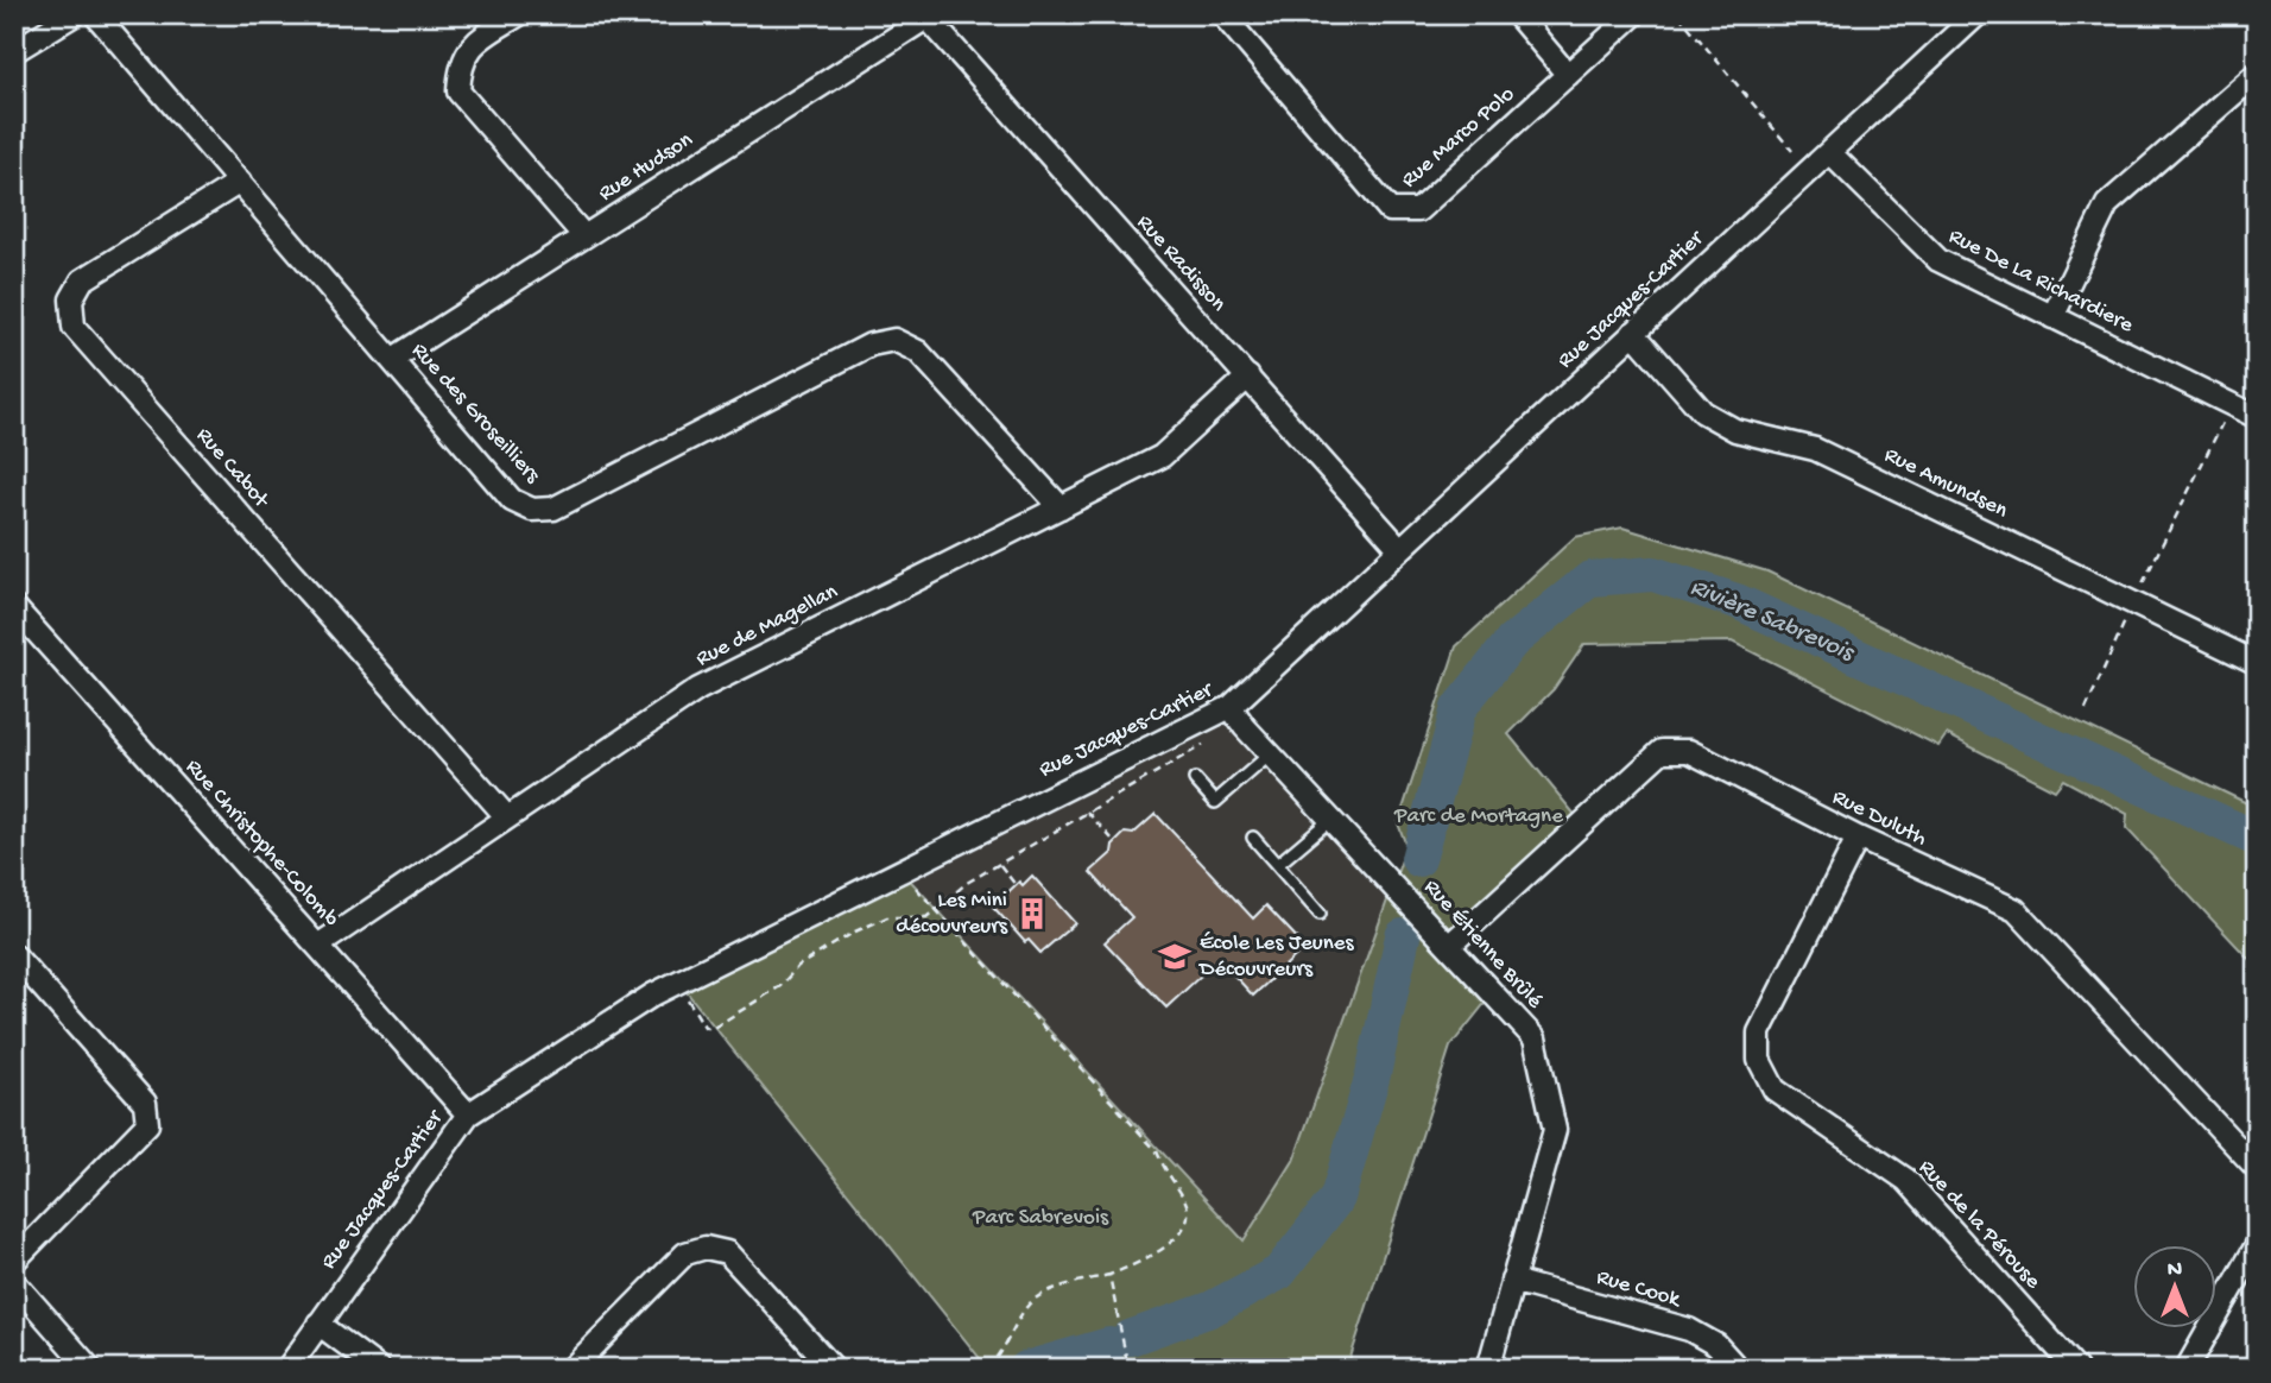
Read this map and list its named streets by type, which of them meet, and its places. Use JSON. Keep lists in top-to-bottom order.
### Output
{
  "streets": {
    "street": [
      "Rue Marco Polo",
      "Rue Hudson",
      "Rue Radisson",
      "Rue De La Richardiere",
      "Rue Jacques-Cartier",
      "Rue des Groseilliers",
      "Rue Cabot",
      "Rue Amundsen",
      "Rue de Magellan",
      "Rue Duluth",
      "Rue Christophe-Colomb",
      "Rue Étienne Brûlé",
      "Rue de la Pérouse",
      "Rue Cook"
    ]
  },
  "crossings": [
    ["Rue Hudson", "Rue Radisson"],
    ["Rue Hudson", "Rue des Groseilliers"],
    ["Rue Radisson", "Rue Jacques-Cartier"],
    ["Rue Radisson", "Rue de Magellan"],
    ["Rue De La Richardiere", "Rue Jacques-Cartier"],
    ["Rue Jacques-Cartier", "Rue Amundsen"],
    ["Rue Jacques-Cartier", "Rue Christophe-Colomb"],
    ["Rue Jacques-Cartier", "Rue Étienne Brûlé"],
    ["Rue des Groseilliers", "Rue Cabot"],
    ["Rue des Groseilliers", "Rue de Magellan"],
    ["Rue Cabot", "Rue de Magellan"],
    ["Rue de Magellan", "Rue Christophe-Colomb"],
    ["Rue Duluth", "Rue Étienne Brûlé"],
    ["Rue Duluth", "Rue de la Pérouse"],
    ["Rue Étienne Brûlé", "Rue Cook"]
  ],
  "water": ["Rivière Sabrevois"],
  "parks": ["Parc de Mortagne", "Parc Sabrevois"],
  "places": {
    "building": ["Les Mini découvreurs"],
    "school or university": ["École Les Jeunes Découvreurs"]
  },
  "north": "top"
}
